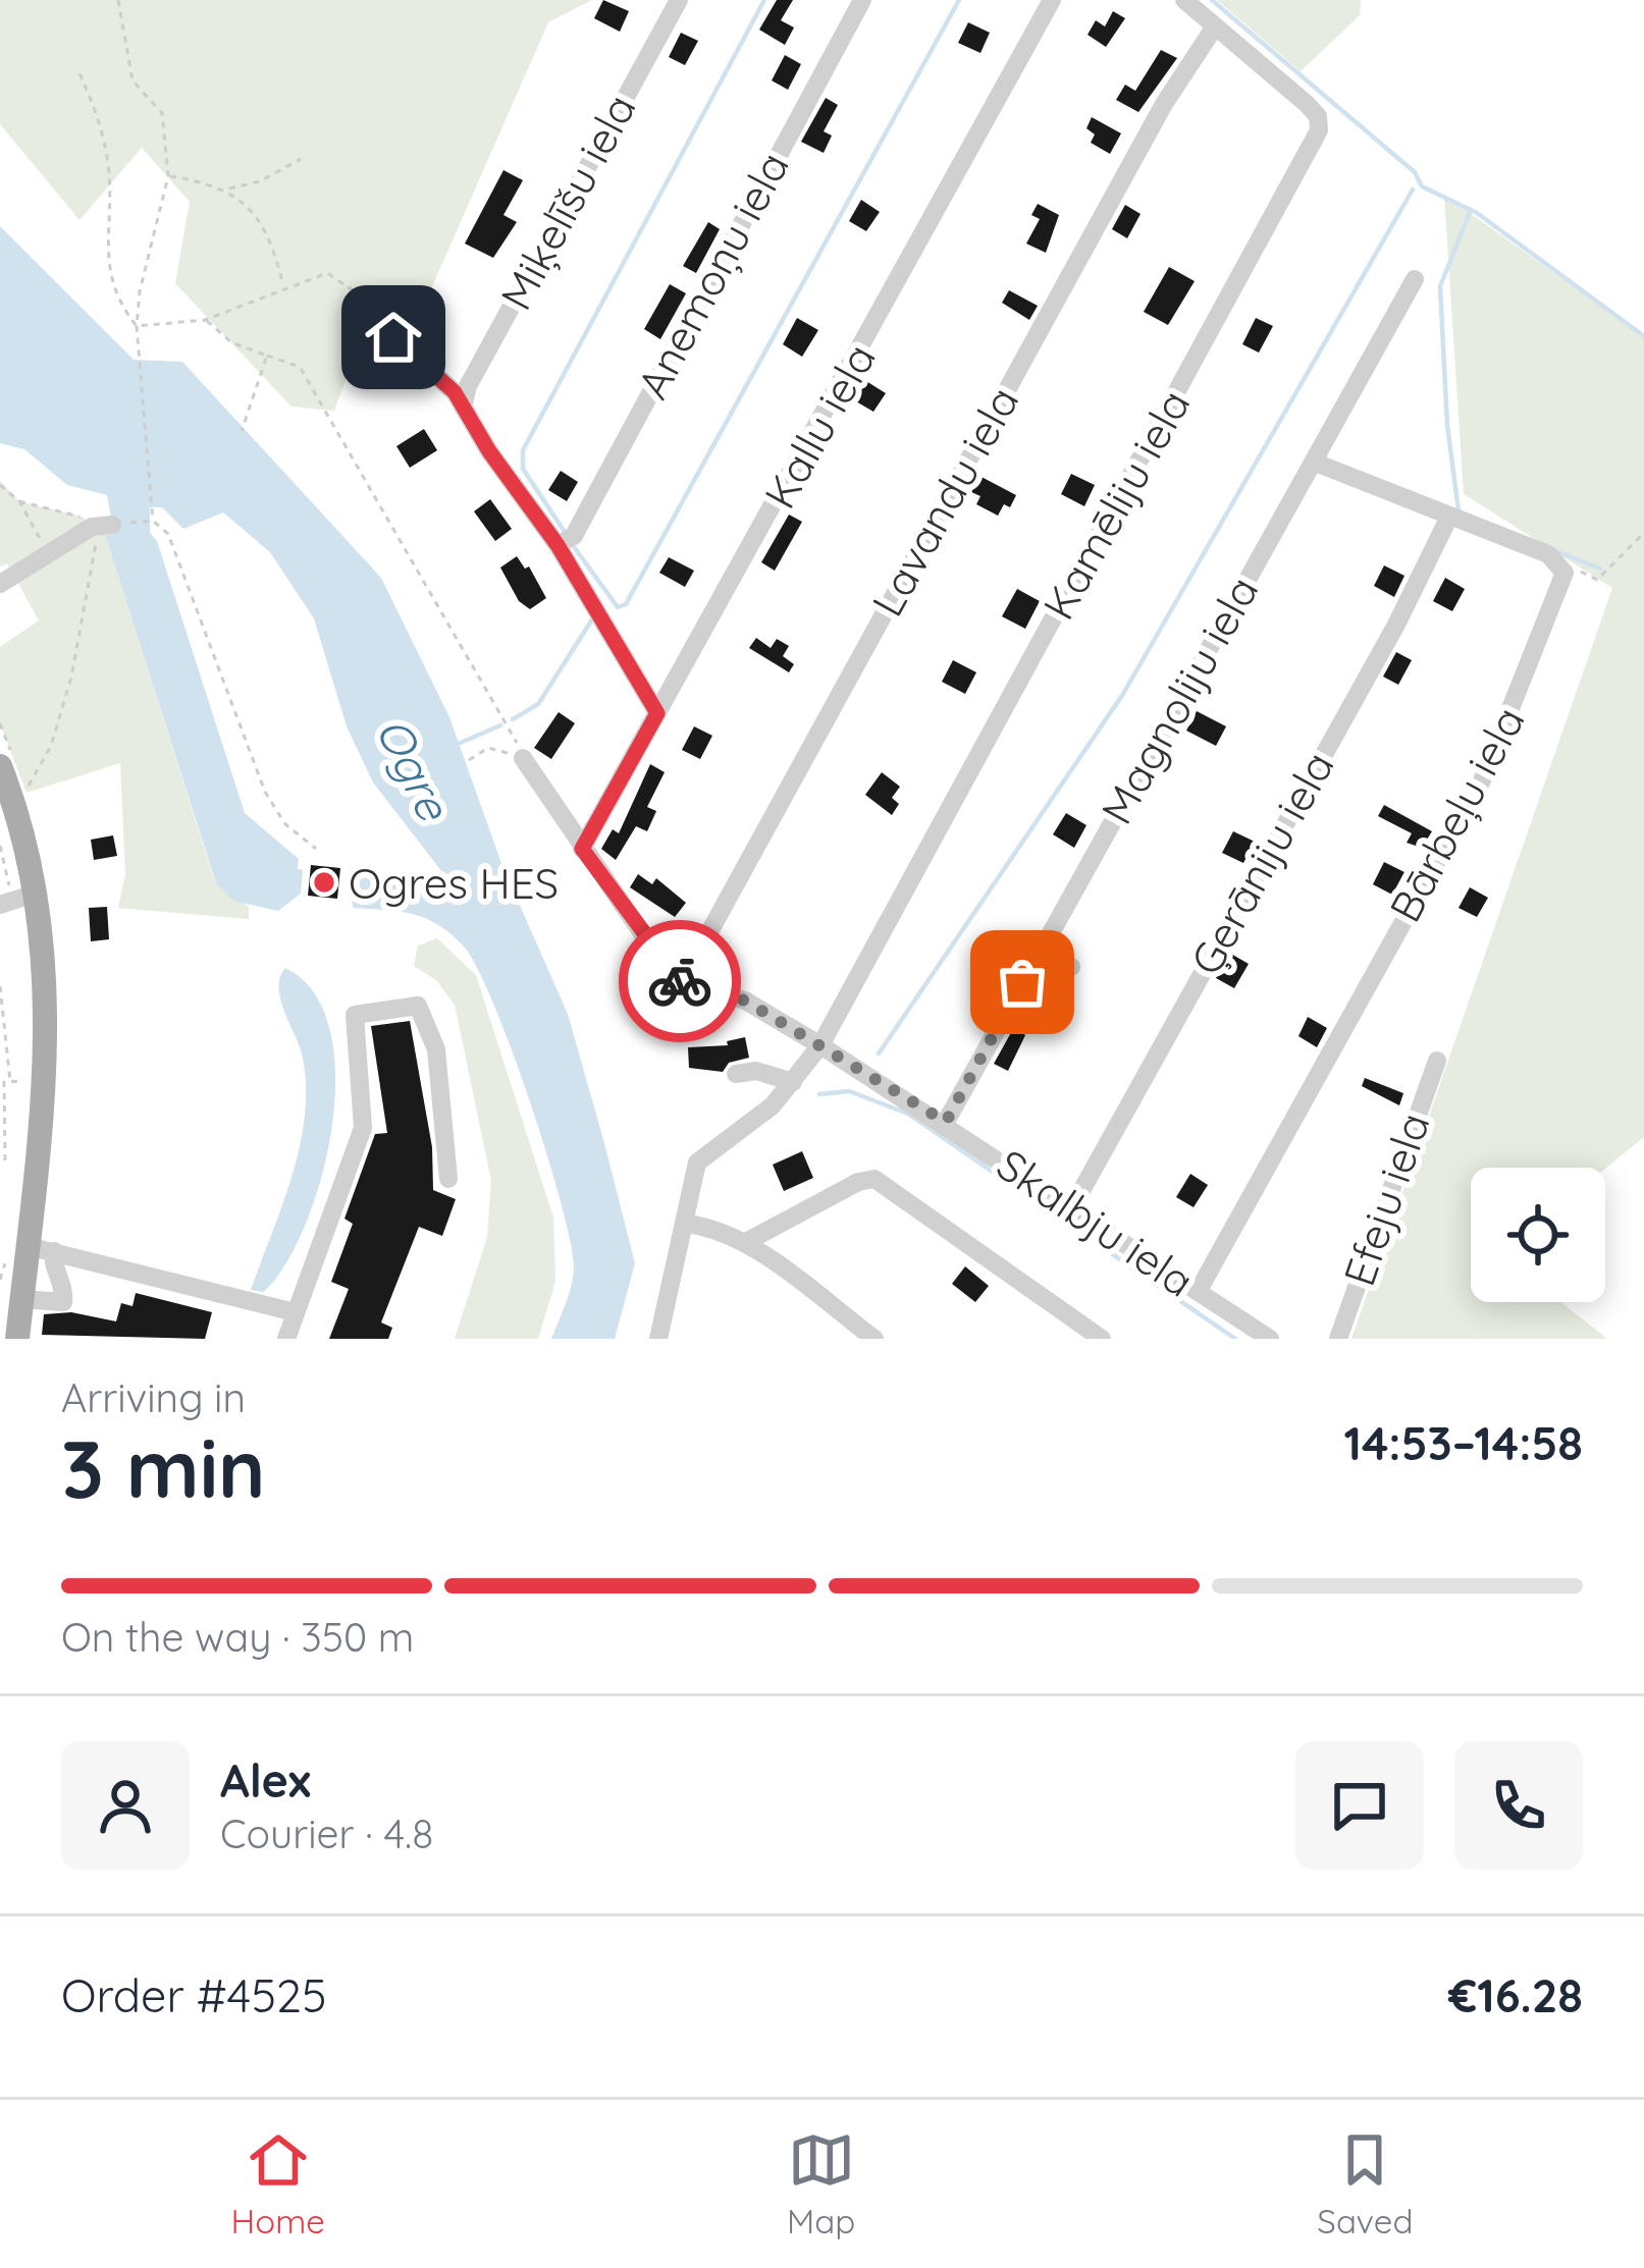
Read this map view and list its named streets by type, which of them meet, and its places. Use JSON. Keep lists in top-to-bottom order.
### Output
{
  "streets": {
    "street": [
      "Miķelīšu iela",
      "Anemoņu iela",
      "Kallu iela",
      "Lavandu iela",
      "Kamēliju iela",
      "Magnoliju iela",
      "Bārbeļu iela",
      "Ģerāniju iela",
      "Efeju iela",
      "Skalbju iela"
    ]
  },
  "crossings": [
    ["Lavandu iela", "Kamēliju iela"],
    ["Lavandu iela", "Skalbju iela"],
    ["Kamēliju iela", "Skalbju iela"],
    ["Magnoliju iela", "Bārbeļu iela"],
    ["Magnoliju iela", "Skalbju iela"],
    ["Bārbeļu iela", "Ģerāniju iela"],
    ["Bārbeļu iela", "Skalbju iela"],
    ["Ģerāniju iela", "Skalbju iela"]
  ],
  "water": ["Ogre"],
  "places": ["Ogres HES"],
  "page": {
    "heading": ["3 min", "Arriving in", "14:53–14:58"],
    "panel": [
      "Alex",
      "Courier · 4.8",
      "Order #4525",
      "€16.28"
    ],
    "bar": "On the way · 350 m",
    "tabs": ["Home", "Map", "Saved"]
  }
}
